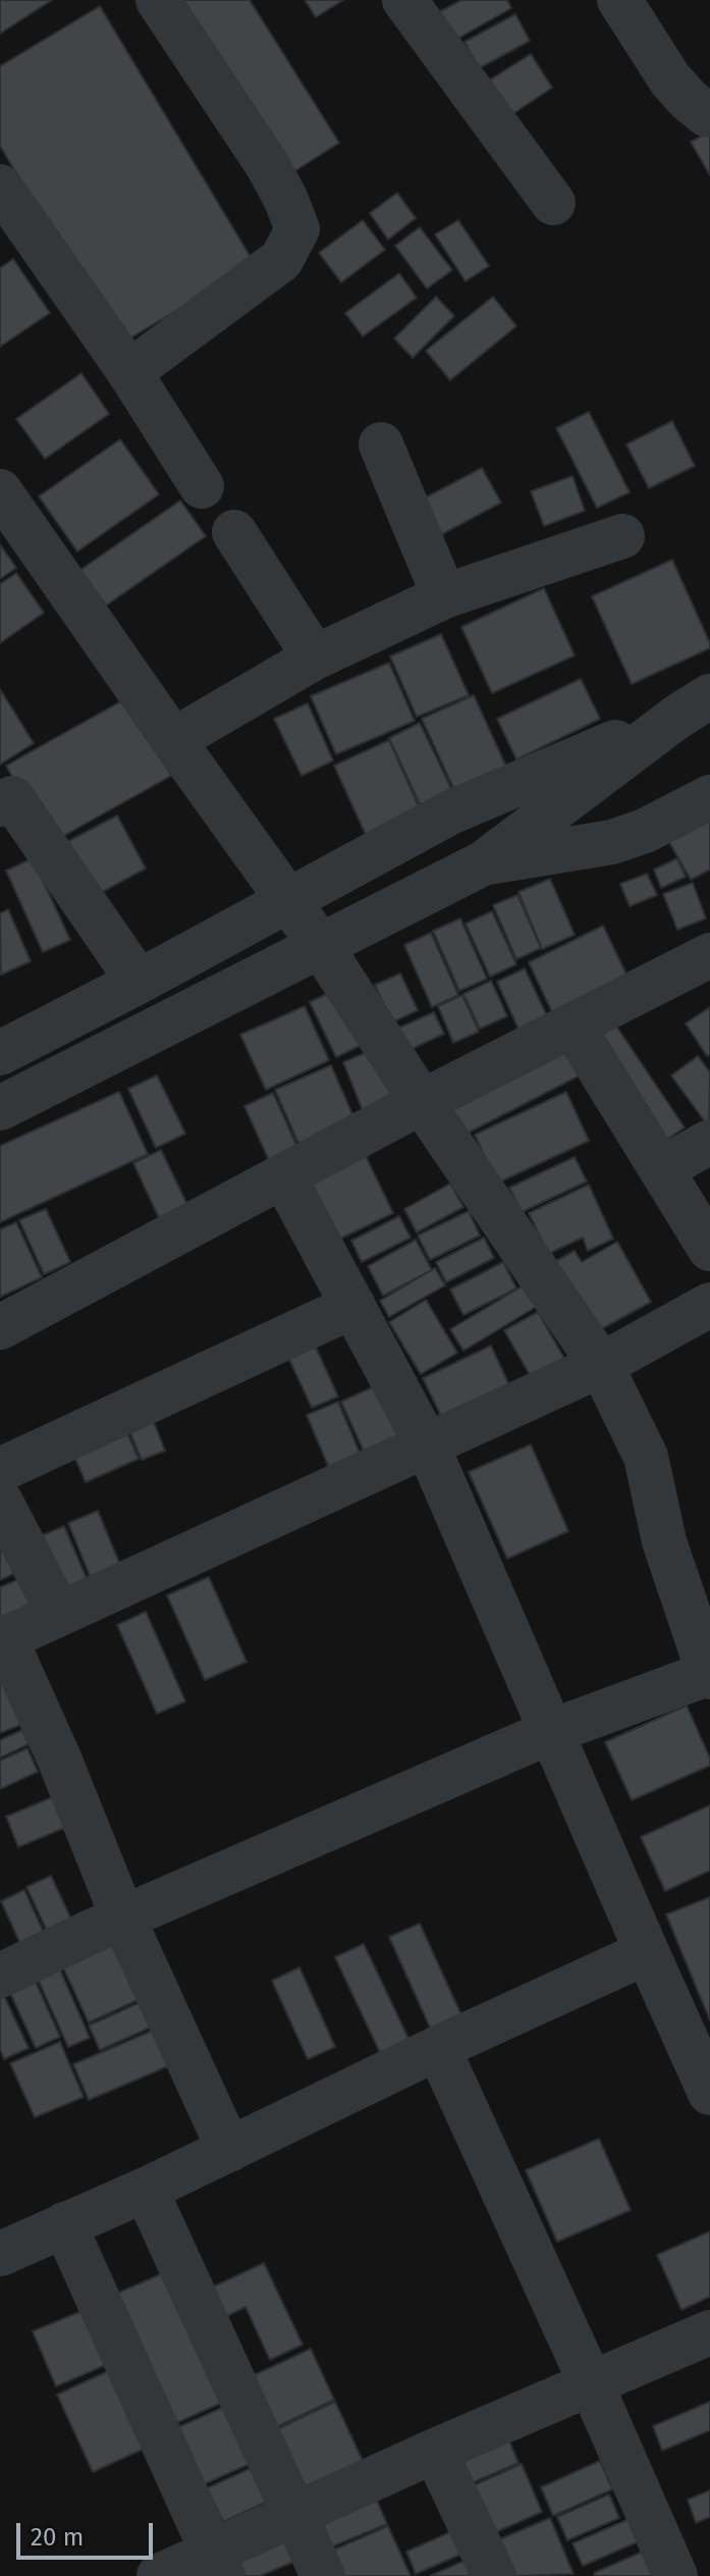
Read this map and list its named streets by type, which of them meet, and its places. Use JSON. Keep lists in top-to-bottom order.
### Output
{
  "scale_bar": "20 m"
}
